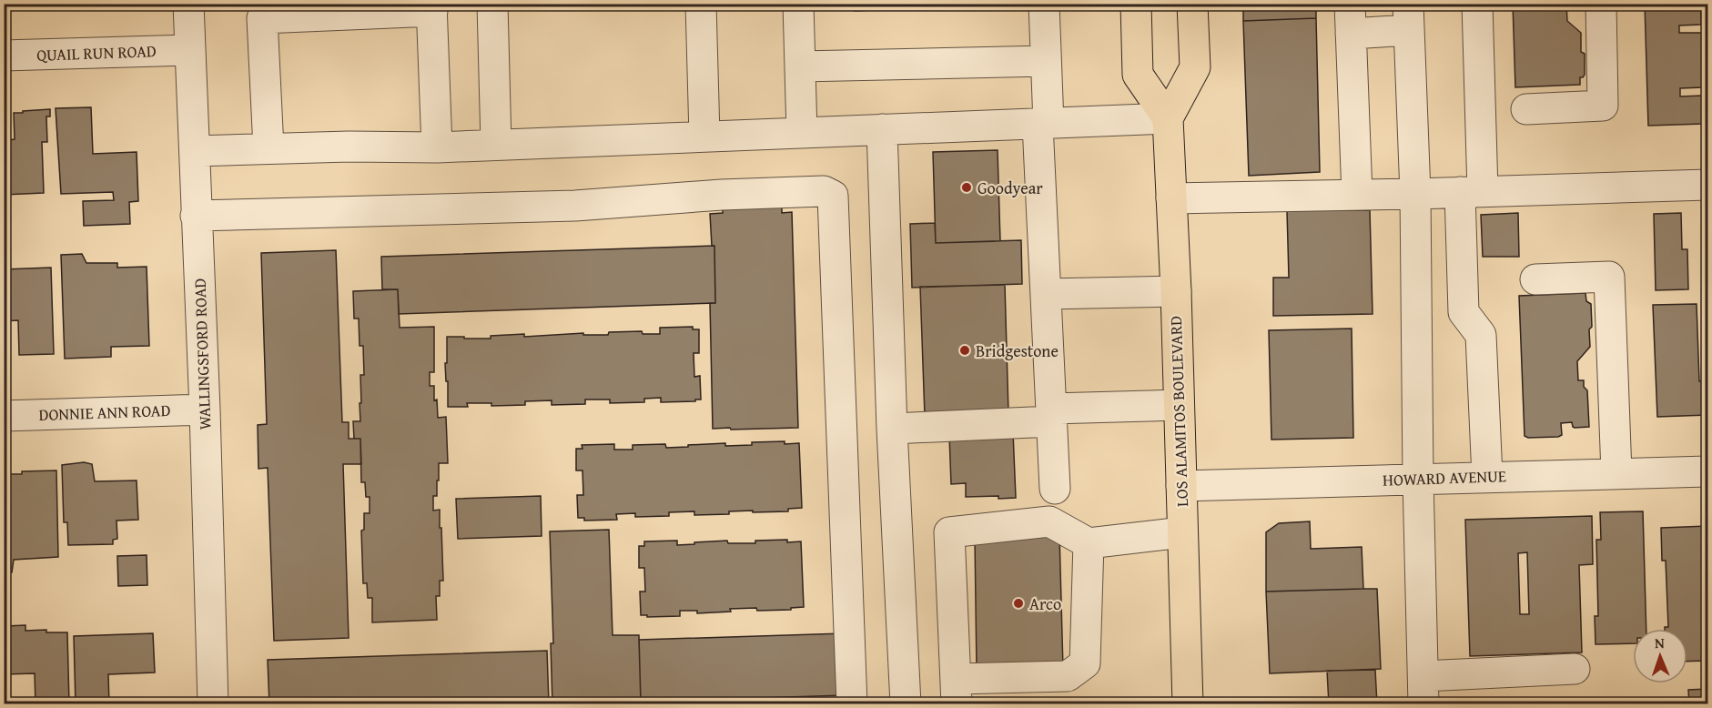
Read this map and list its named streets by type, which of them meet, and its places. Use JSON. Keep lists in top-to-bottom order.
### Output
{
  "streets": {
    "main road": ["LOS ALAMITOS BOULEVARD"],
    "street": [
      "QUAIL RUN ROAD",
      "WALLINGSFORD ROAD",
      "DONNIE ANN ROAD",
      "HOWARD AVENUE"
    ]
  },
  "crossings": [
    ["QUAIL RUN ROAD", "WALLINGSFORD ROAD"],
    ["WALLINGSFORD ROAD", "DONNIE ANN ROAD"],
    ["LOS ALAMITOS BOULEVARD", "HOWARD AVENUE"]
  ],
  "places": ["Goodyear", "Bridgestone", "Arco"],
  "north": "top"
}
